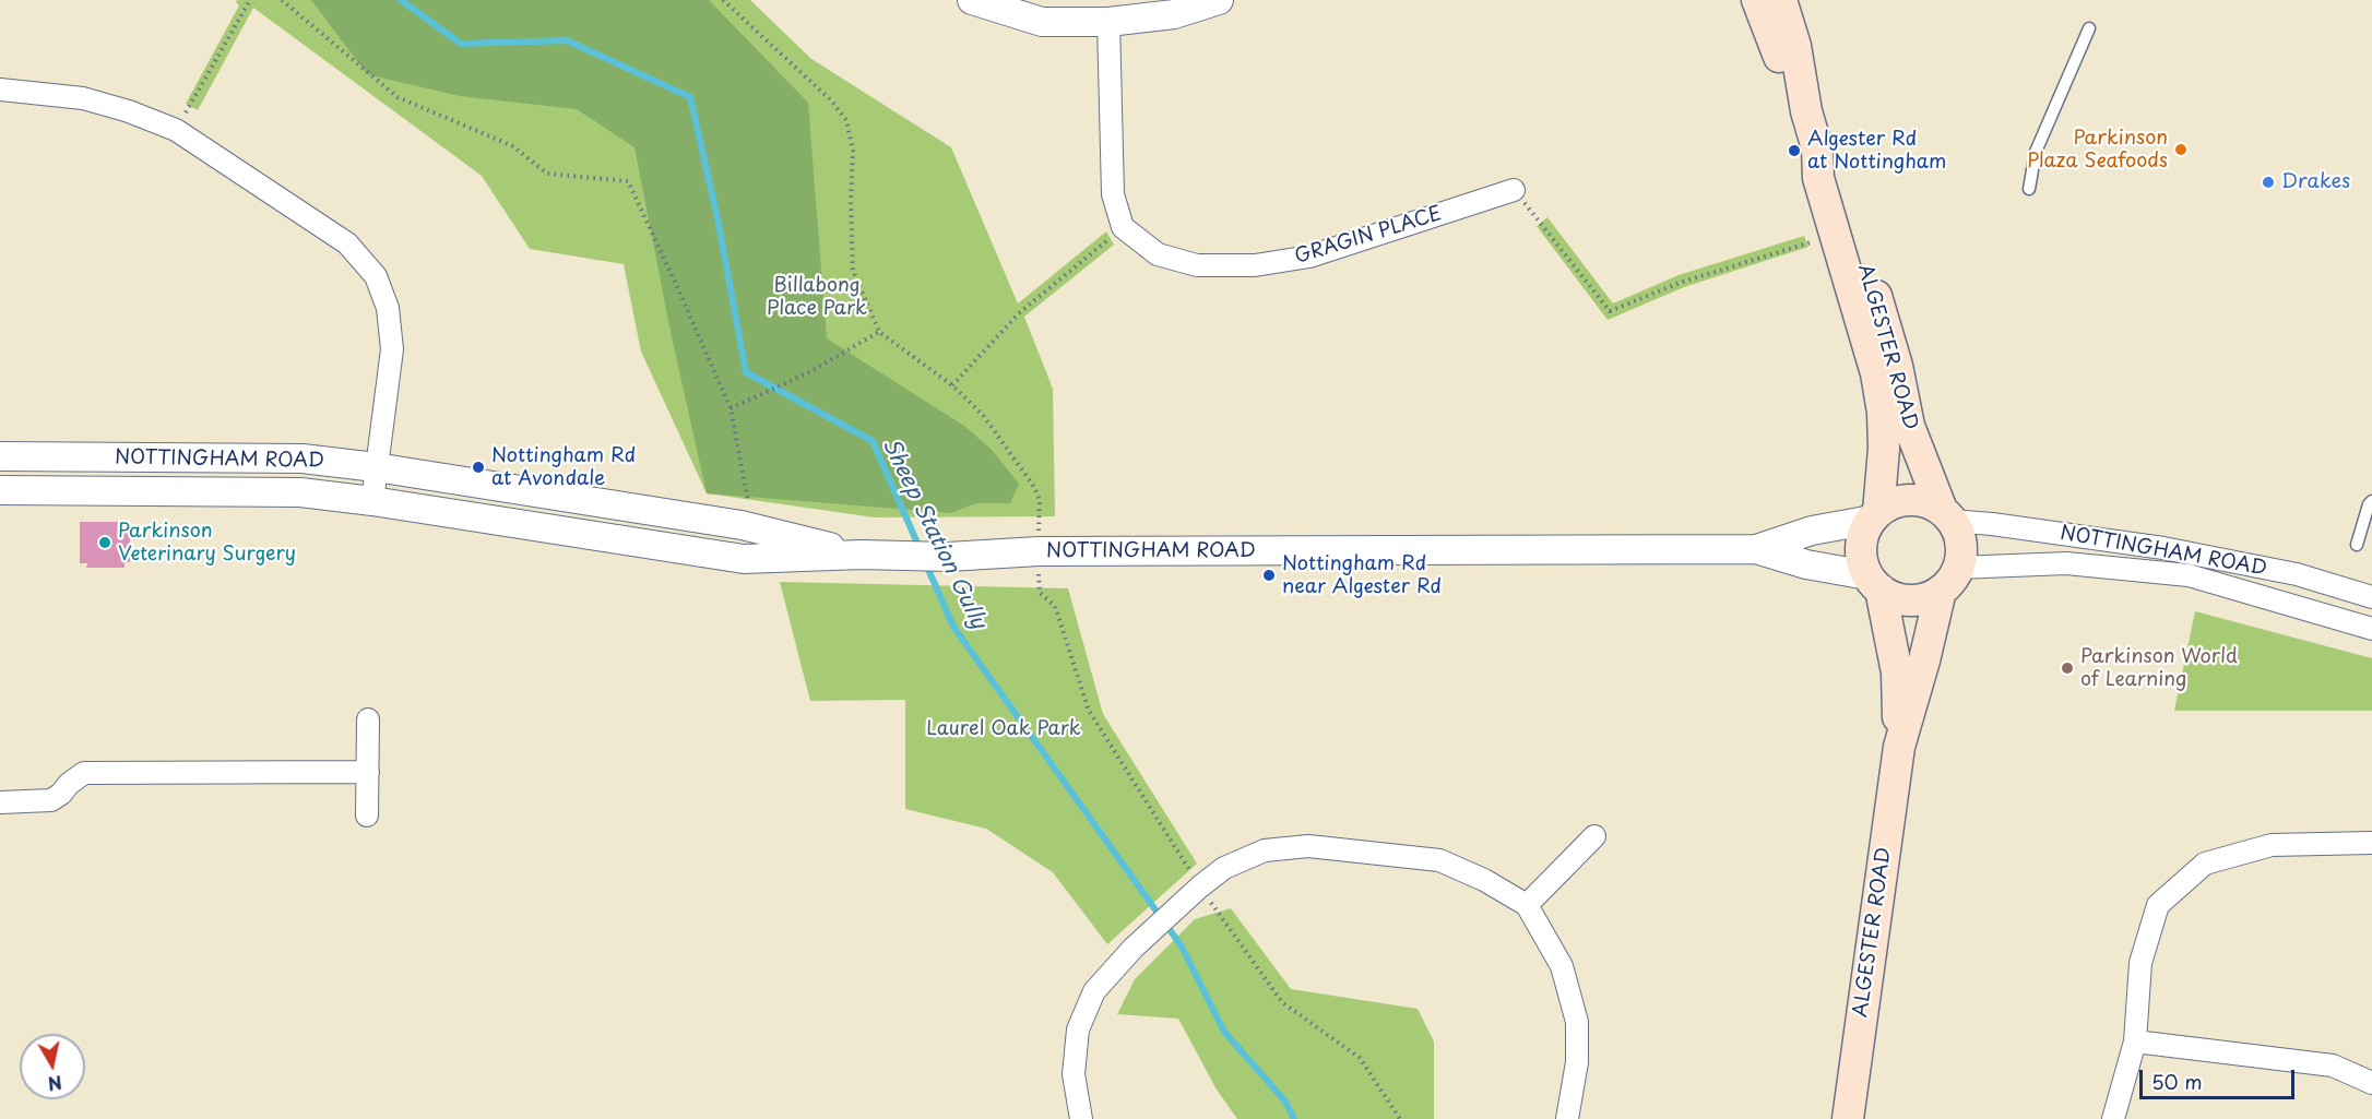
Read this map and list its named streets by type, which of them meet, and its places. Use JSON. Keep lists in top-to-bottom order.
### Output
{
  "streets": {
    "main road": ["ALGESTER ROAD"],
    "street": ["GRAGIN PLACE", "NOTTINGHAM ROAD"]
  },
  "crossings": [
    ["ALGESTER ROAD", "NOTTINGHAM ROAD"]
  ],
  "water": ["Sheep Station Gully"],
  "parks": ["Billabong Place Park", "Laurel Oak Park"],
  "places": [
    "Parkinson Plaza Seafoods",
    "Algester Rd at Nottingham",
    "Drakes",
    "Nottingham Rd at Avondale",
    "Parkinson Veterinary Surgery",
    "Nottingham Rd near Algester Rd",
    "Parkinson World of Learning"
  ],
  "scale_bar": "50 m",
  "north": "bottom"
}
